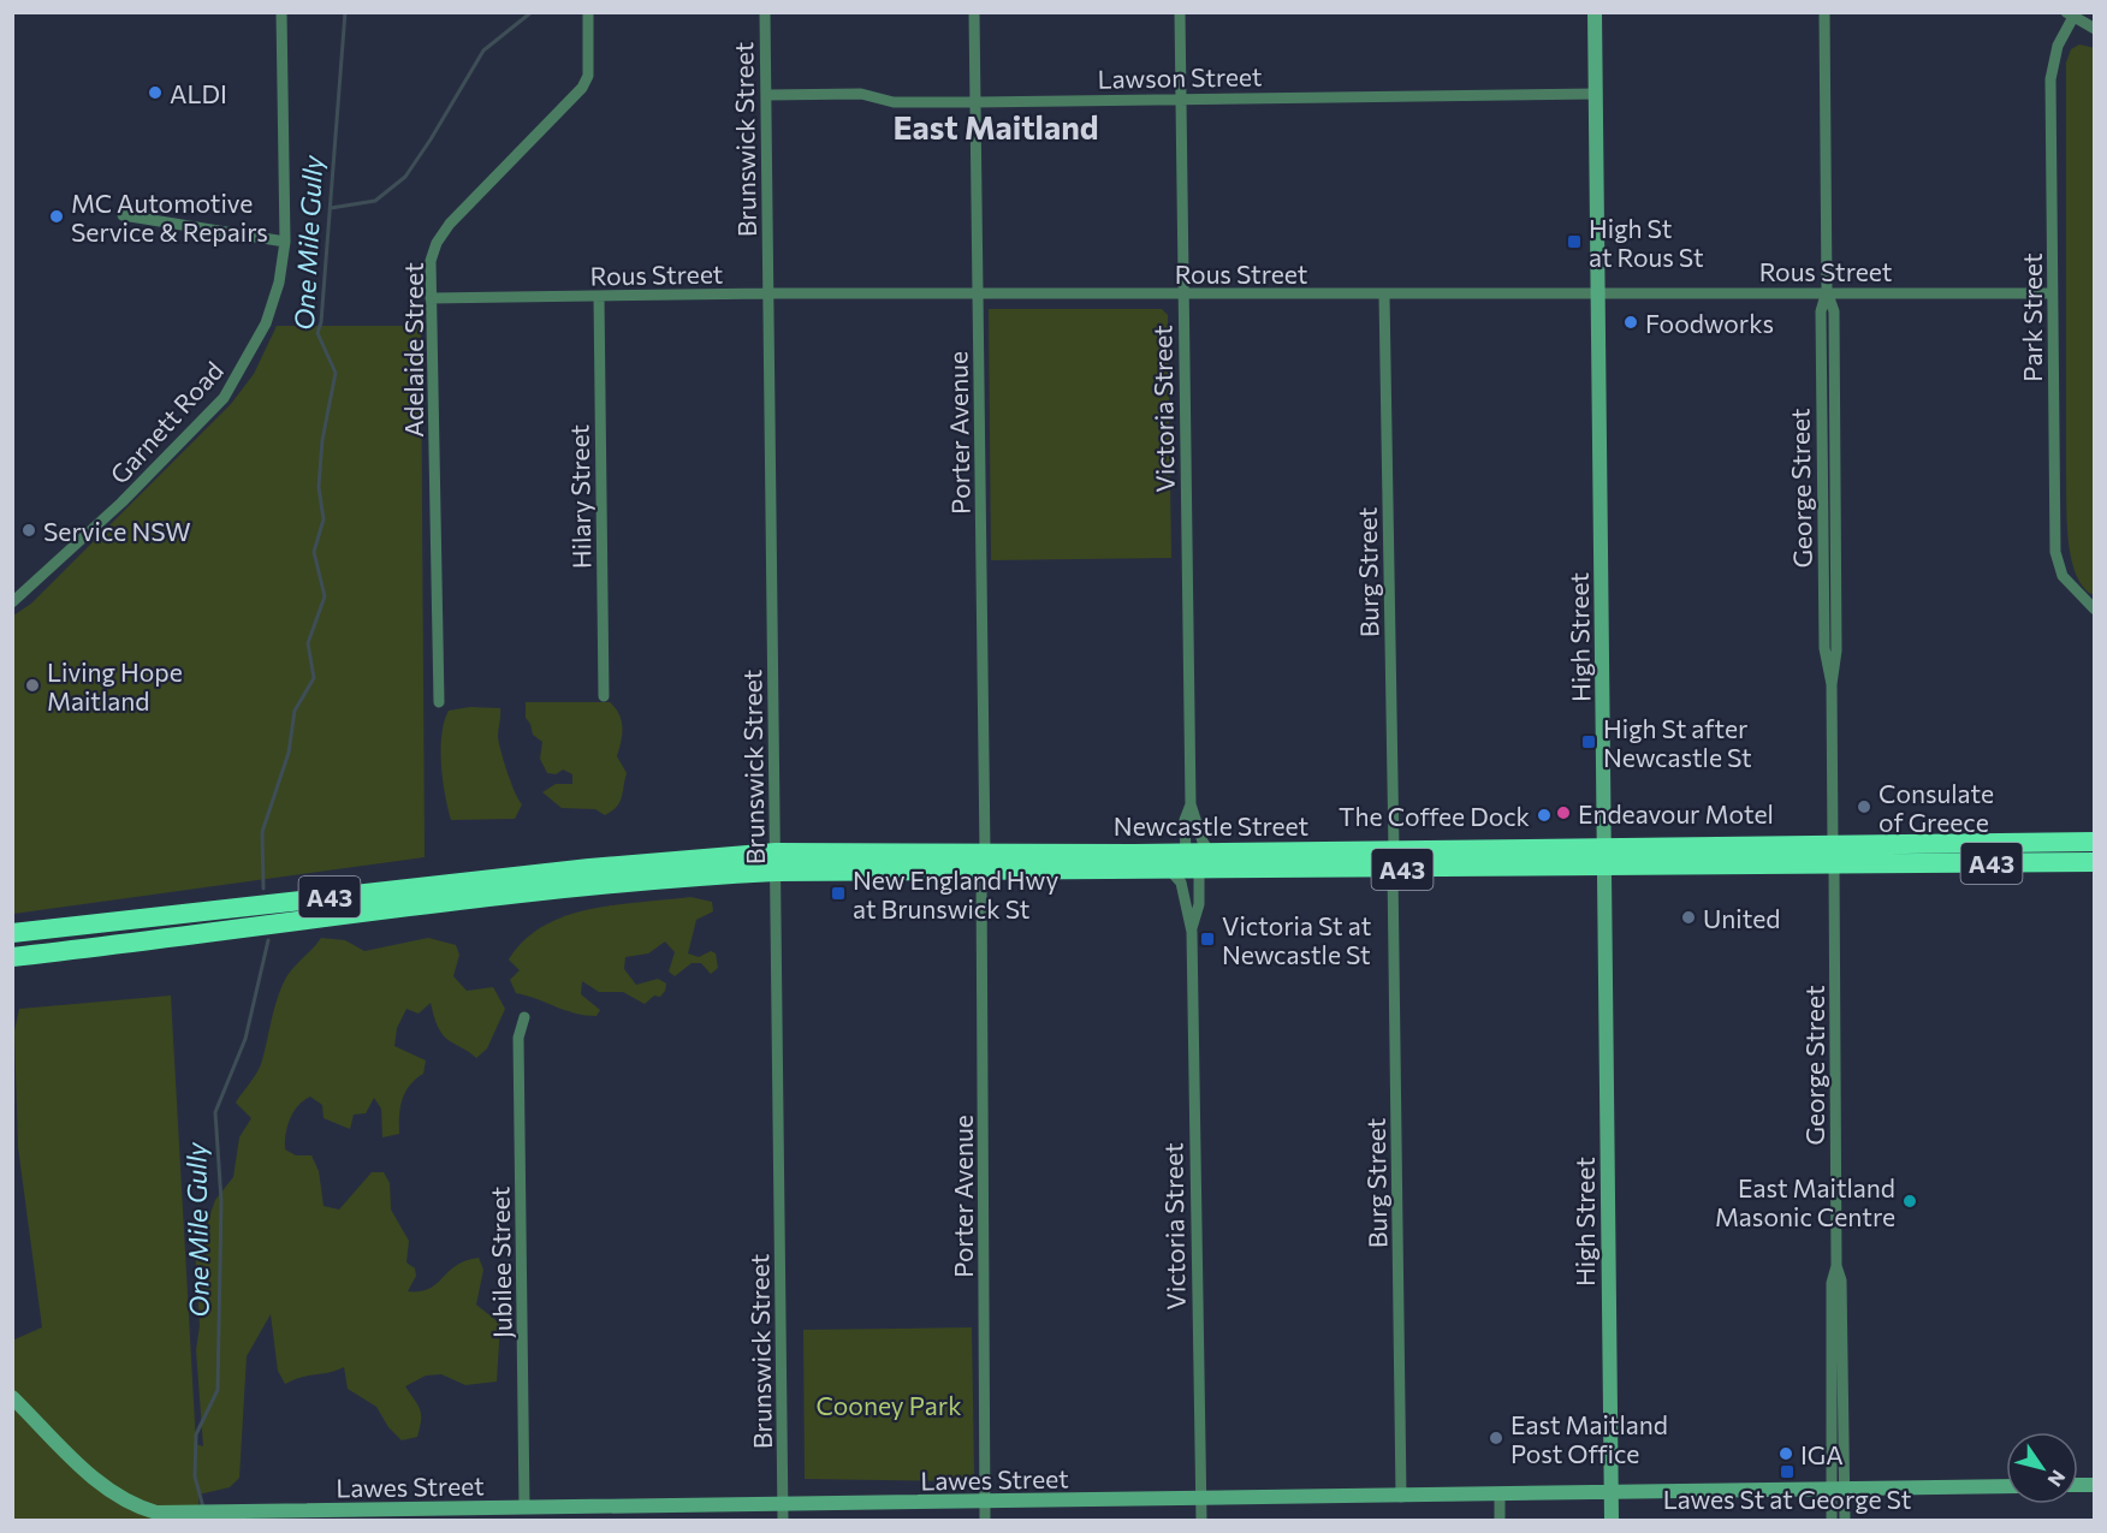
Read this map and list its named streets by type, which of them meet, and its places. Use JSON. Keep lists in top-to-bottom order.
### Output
{
  "streets": {
    "highway": ["Newcastle Street", "A43"],
    "main road": ["High Street", "Lawes Street"],
    "street": [
      "Lawson Street",
      "Brunswick Street",
      "Rous Street",
      "Park Street",
      "Adelaide Street",
      "Victoria Street",
      "Garnett Road",
      "Porter Avenue",
      "George Street",
      "Hilary Street",
      "Burg Street",
      "Jubilee Street"
    ]
  },
  "crossings": [
    ["Lawson Street", "Brunswick Street"],
    ["Lawson Street", "Victoria Street"],
    ["Lawson Street", "Porter Avenue"],
    ["Lawson Street", "High Street"],
    ["Brunswick Street", "Rous Street"],
    ["Brunswick Street", "Newcastle Street"],
    ["Brunswick Street", "Lawes Street"],
    ["Rous Street", "Park Street"],
    ["Rous Street", "Adelaide Street"],
    ["Rous Street", "Victoria Street"],
    ["Rous Street", "Porter Avenue"],
    ["Rous Street", "George Street"],
    ["Rous Street", "Hilary Street"],
    ["Rous Street", "Burg Street"],
    ["Rous Street", "High Street"],
    ["Victoria Street", "Newcastle Street"],
    ["Victoria Street", "Lawes Street"],
    ["Porter Avenue", "Newcastle Street"],
    ["Porter Avenue", "Lawes Street"],
    ["George Street", "Newcastle Street"],
    ["George Street", "Lawes Street"],
    ["Burg Street", "Newcastle Street"],
    ["Burg Street", "Lawes Street"],
    ["High Street", "Newcastle Street"],
    ["High Street", "Lawes Street"],
    ["Newcastle Street", "A43"],
    ["Jubilee Street", "Lawes Street"]
  ],
  "districts": ["East Maitland"],
  "water": ["One Mile Gully"],
  "parks": ["Cooney Park"],
  "places": {
    "other": [
      "ALDI",
      "MC Automotive Service & Repairs",
      "Foodworks",
      "Service NSW",
      "Living Hope Maitland",
      "Consulate of Greece",
      "Endeavour Motel",
      "The Coffee Dock",
      "United",
      "East Maitland Masonic Centre",
      "East Maitland Post Office",
      "IGA"
    ],
    "transit": [
      "High St at Rous St",
      "High St after Newcastle St",
      "New England Hwy at Brunswick St",
      "Victoria St at Newcastle St",
      "Lawes St at George St"
    ]
  },
  "north": "bottom right"
}
